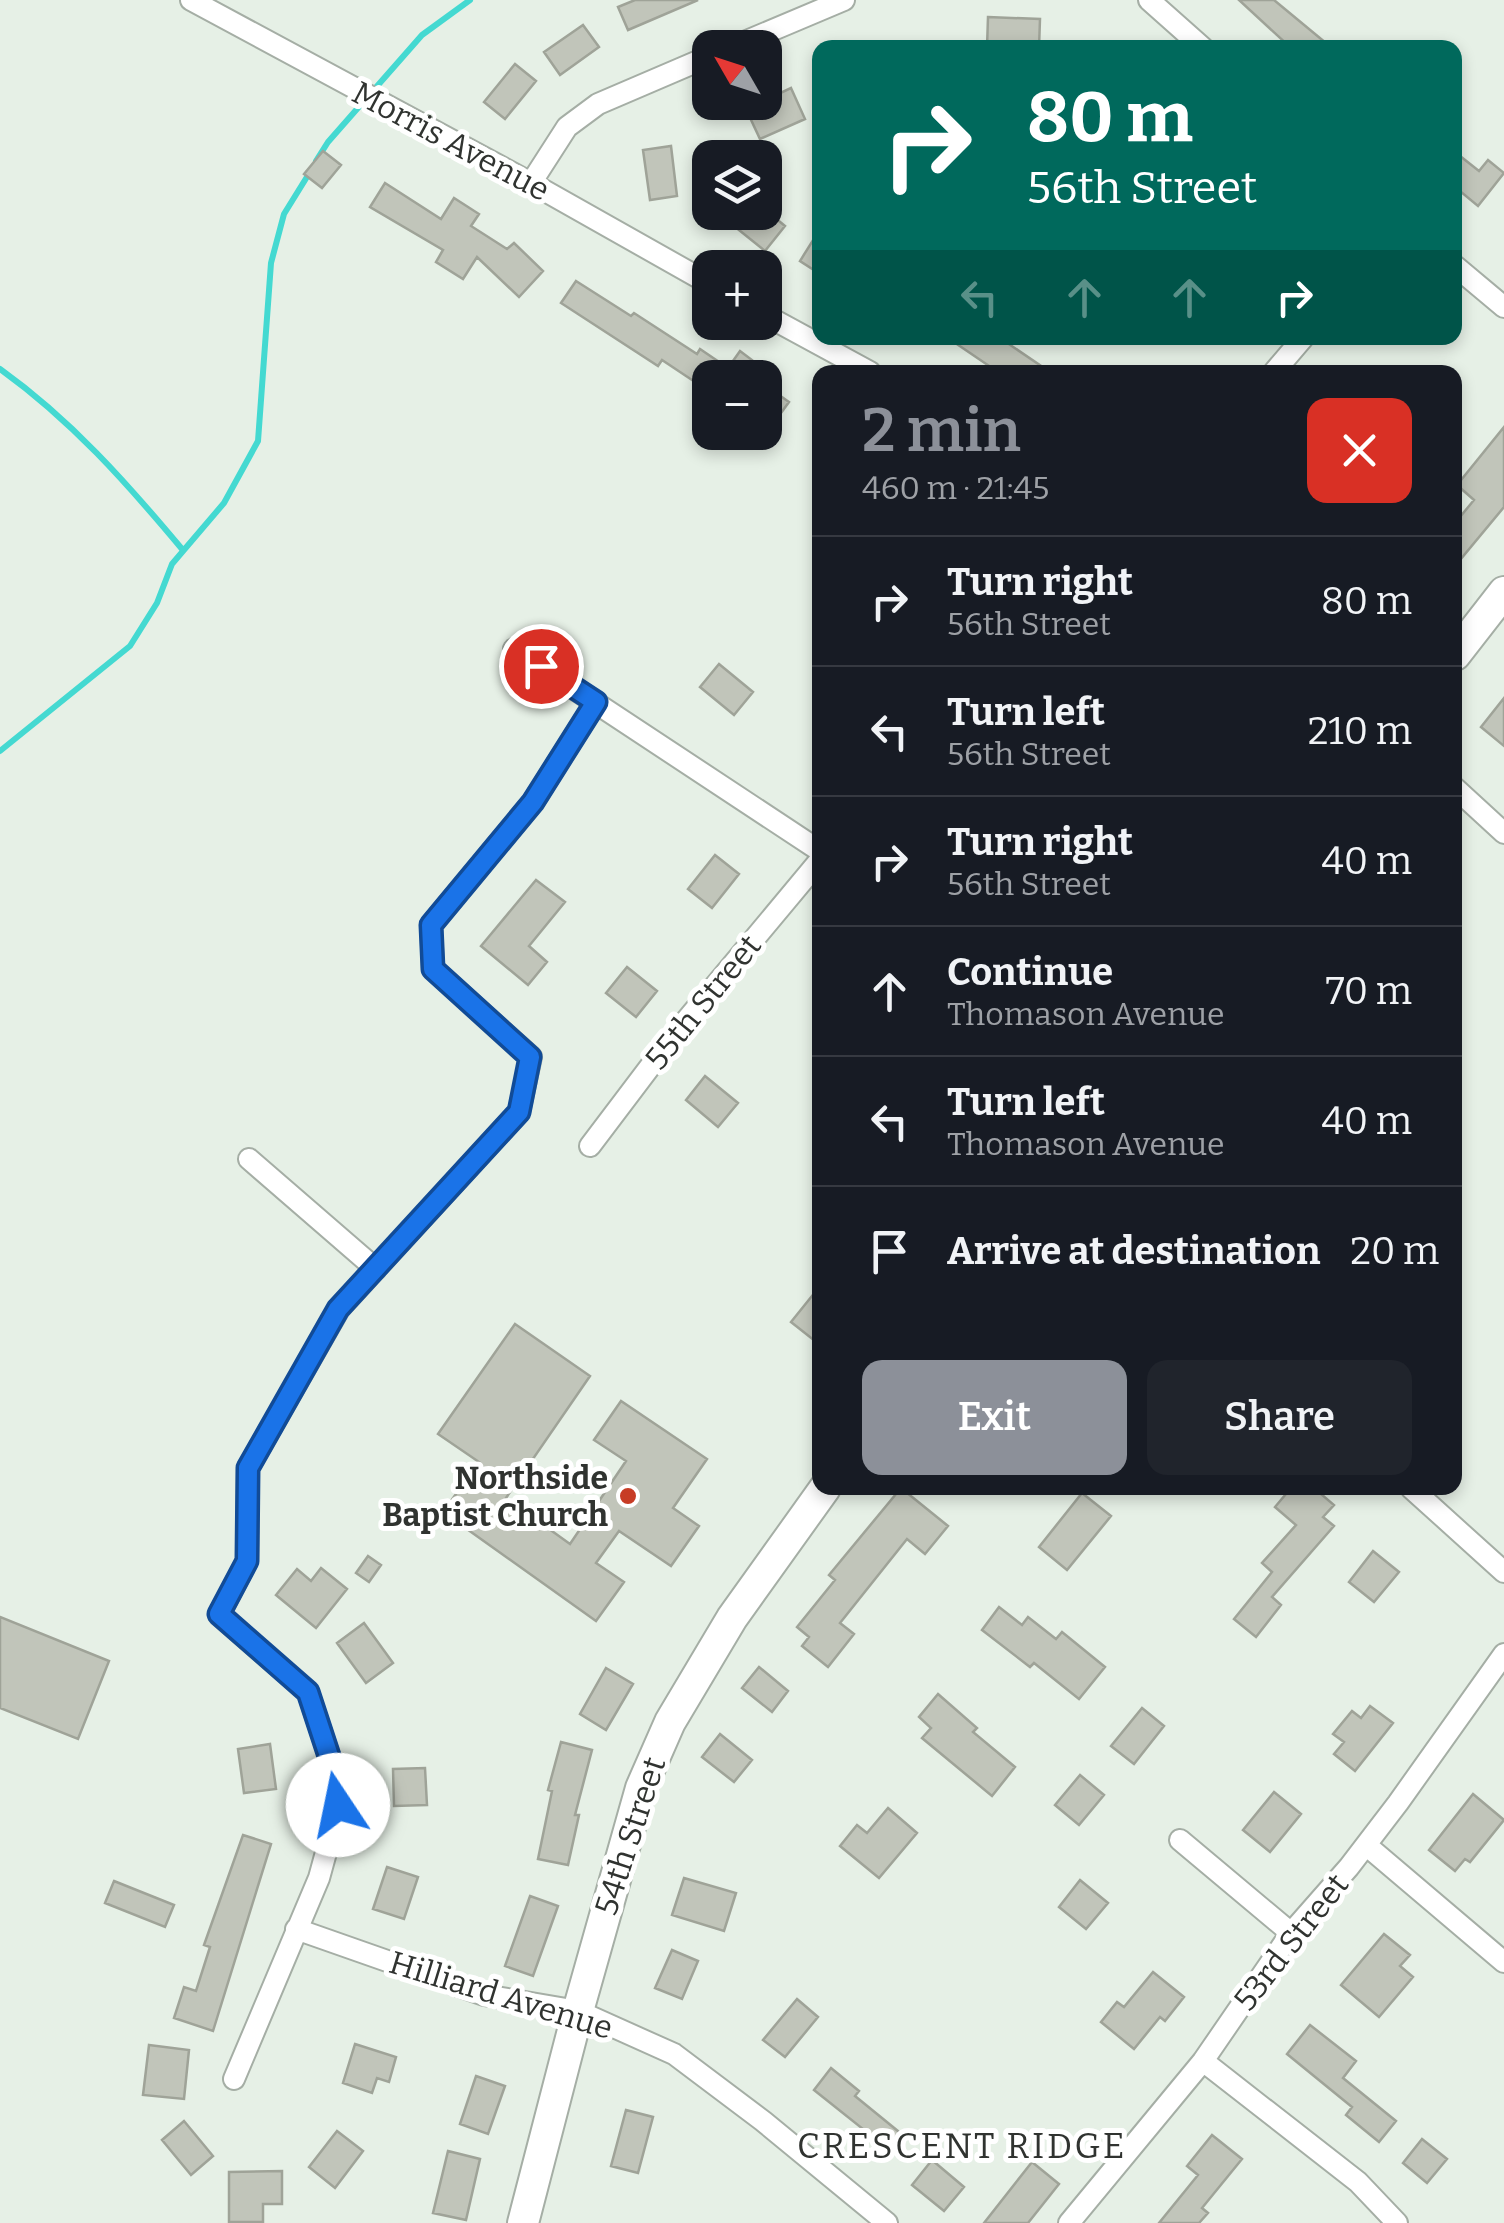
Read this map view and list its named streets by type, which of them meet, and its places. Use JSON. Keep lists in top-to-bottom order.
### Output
{
  "streets": {
    "main road": ["54th Street"],
    "street": [
      "Morris Avenue",
      "55th Street",
      "53rd Street",
      "Hilliard Avenue"
    ]
  },
  "crossings": [
    ["54th Street", "Hilliard Avenue"]
  ],
  "districts": ["CRESCENT RIDGE"],
  "places": ["Northside Baptist Church"],
  "north": "top left",
  "page": {
    "map_buttons": ["+", "−"],
    "turn": ["80 m", "56th Street"],
    "heading": ["2 min", "460 m · 21:45"],
    "list": [
      {
        "name": "Turn right",
        "note": "56th Street",
        "value": "80 m"
      },
      {
        "name": "Turn left",
        "note": "56th Street",
        "value": "210 m"
      },
      {
        "name": "Turn right",
        "note": "56th Street",
        "value": "40 m"
      },
      {
        "name": "Continue",
        "note": "Thomason Avenue",
        "value": "70 m"
      },
      {
        "name": "Turn left",
        "note": "Thomason Avenue",
        "value": "40 m"
      },
      {
        "name": "Arrive at destination",
        "value": "20 m"
      }
    ],
    "buttons": ["Exit", "Share"]
  }
}
